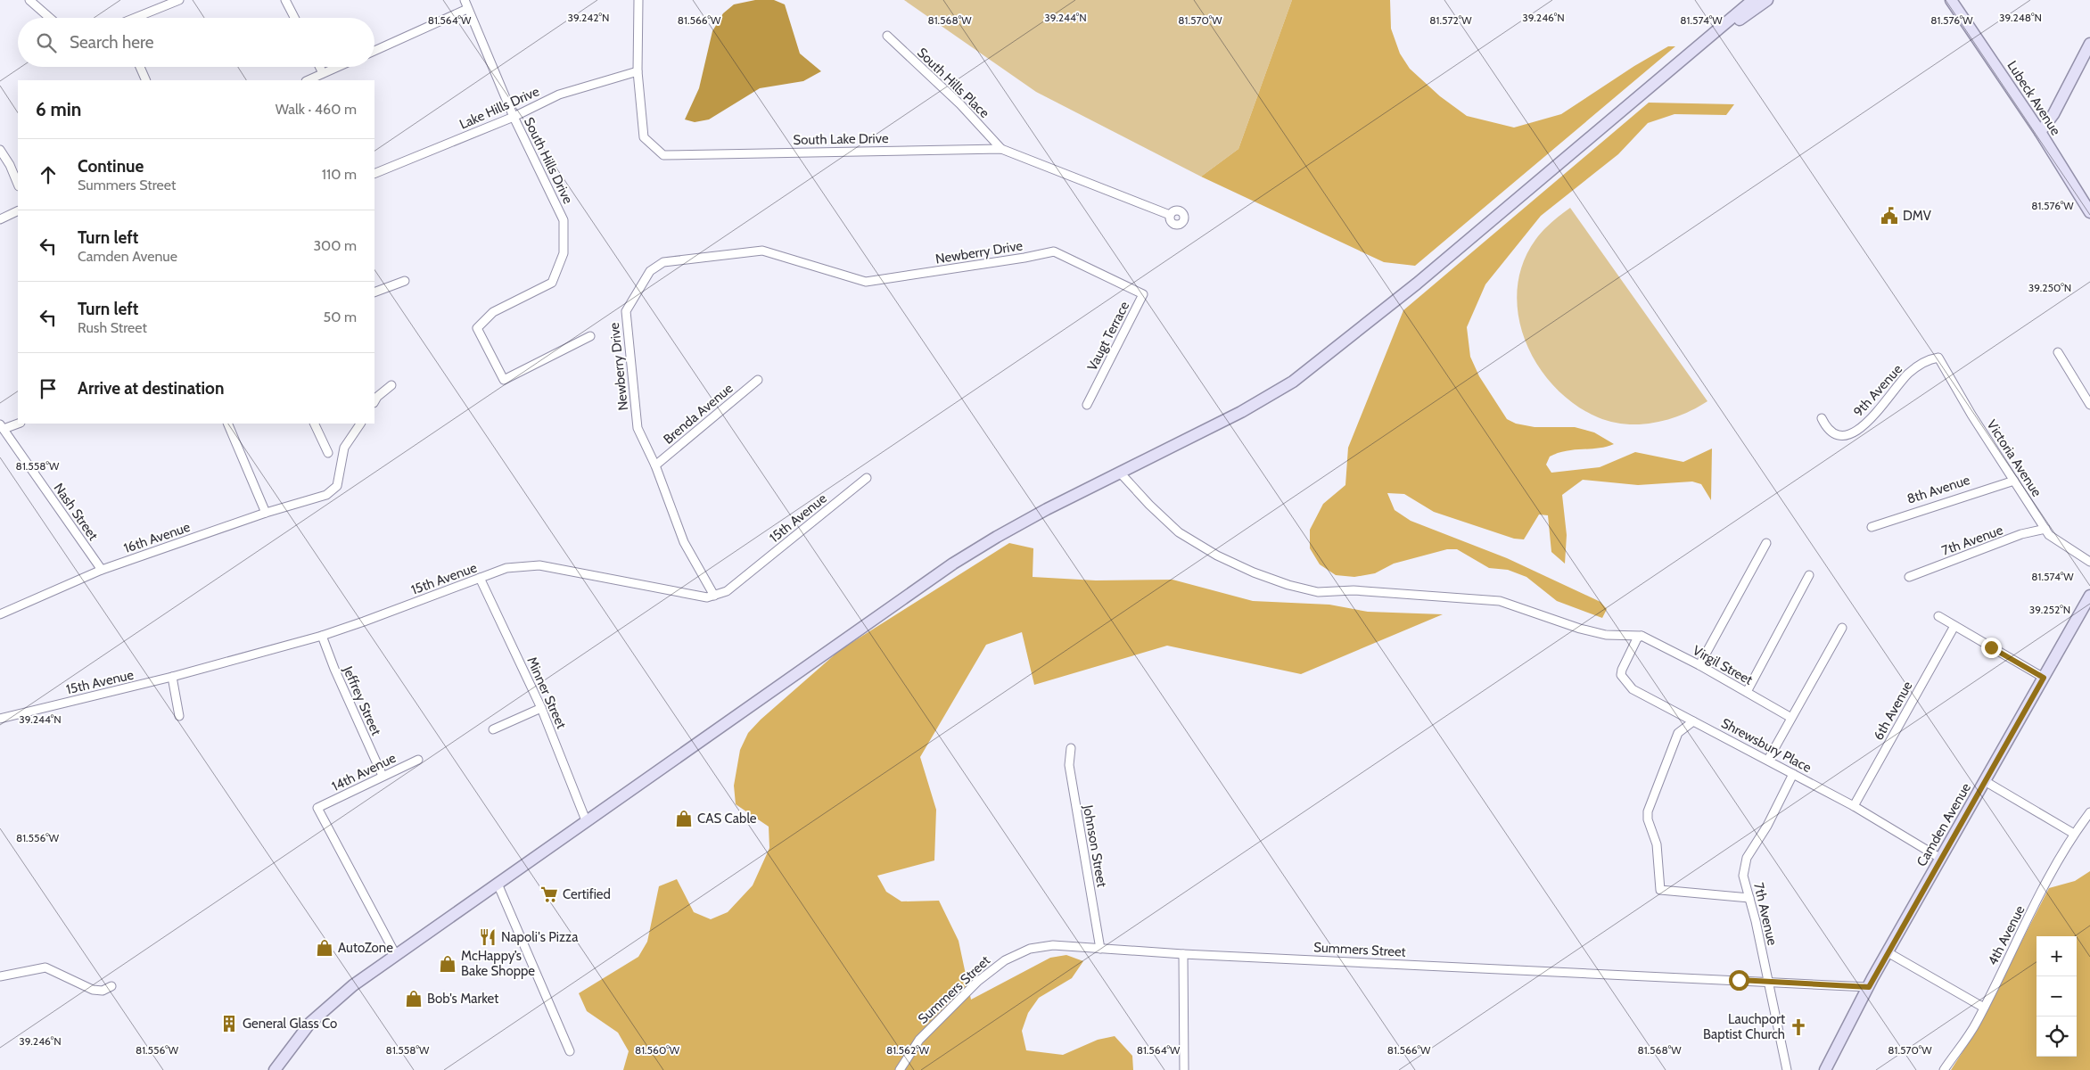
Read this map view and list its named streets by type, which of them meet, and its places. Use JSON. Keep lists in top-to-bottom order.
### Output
{
  "streets": {
    "main road": ["Lubeck Avenue", "Camden Avenue"],
    "street": [
      "South Hills Place",
      "Lake Hills Drive",
      "South Lake Drive",
      "South Hills Drive",
      "Newberry Drive",
      "Vaugt Terrace",
      "9th Avenue",
      "Brenda Avenue",
      "Victoria Avenue",
      "8th Avenue",
      "Nash Street",
      "15th Avenue",
      "16th Avenue",
      "7th Avenue",
      "Virgil Street",
      "Minner Street",
      "Jeffrey Street",
      "6th Avenue",
      "Shrewsbury Place",
      "14th Avenue",
      "Johnson Street",
      "4th Avenue",
      "Summers Street"
    ]
  },
  "crossings": [
    ["South Hills Place", "South Lake Drive"],
    ["Lake Hills Drive", "South Lake Drive"],
    ["Lake Hills Drive", "South Hills Drive"],
    ["Newberry Drive", "Vaugt Terrace"],
    ["Newberry Drive", "Brenda Avenue"],
    ["Newberry Drive", "15th Avenue"],
    ["9th Avenue", "Victoria Avenue"],
    ["Victoria Avenue", "8th Avenue"],
    ["Victoria Avenue", "7th Avenue"],
    ["Nash Street", "16th Avenue"],
    ["15th Avenue", "Minner Street"],
    ["15th Avenue", "Jeffrey Street"],
    ["7th Avenue", "Shrewsbury Place"],
    ["7th Avenue", "Summers Street"],
    ["Virgil Street", "Shrewsbury Place"],
    ["Jeffrey Street", "14th Avenue"],
    ["6th Avenue", "Shrewsbury Place"],
    ["Shrewsbury Place", "Camden Avenue"],
    ["Camden Avenue", "Summers Street"],
    ["Johnson Street", "Summers Street"]
  ],
  "places": {
    "public building": ["DMV"],
    "shop": [
      "CAS Cable",
      "AutoZone",
      "McHappy’s Bake Shoppe",
      "Bob's Market"
    ],
    "supermarket": ["Certified"],
    "restaurant": ["Napoli's Pizza"],
    "building": ["General Glass Co"],
    "church": ["Lauchport Baptist Church"]
  },
  "page": {
    "search": "Search here",
    "heading": ["6 min", "Walk · 460 m"],
    "list": [
      ["Continue", "Summers Street", "110 m"],
      ["Turn left", "Camden Avenue", "300 m"],
      ["Turn left", "Rush Street", "50 m"],
      "Arrive at destination"
    ],
    "map_buttons": ["+", "−"]
  },
  "coordinates": [
    "39.244°N",
    "39.242°N",
    "39.246°N",
    "39.248°N",
    "81.576°W",
    "81.564°W",
    "81.566°W",
    "81.568°W",
    "81.570°W",
    "81.572°W",
    "81.574°W",
    "39.250°N",
    "81.558°W",
    "39.252°N",
    "81.556°W",
    "81.560°W",
    "81.562°W"
  ]
}
